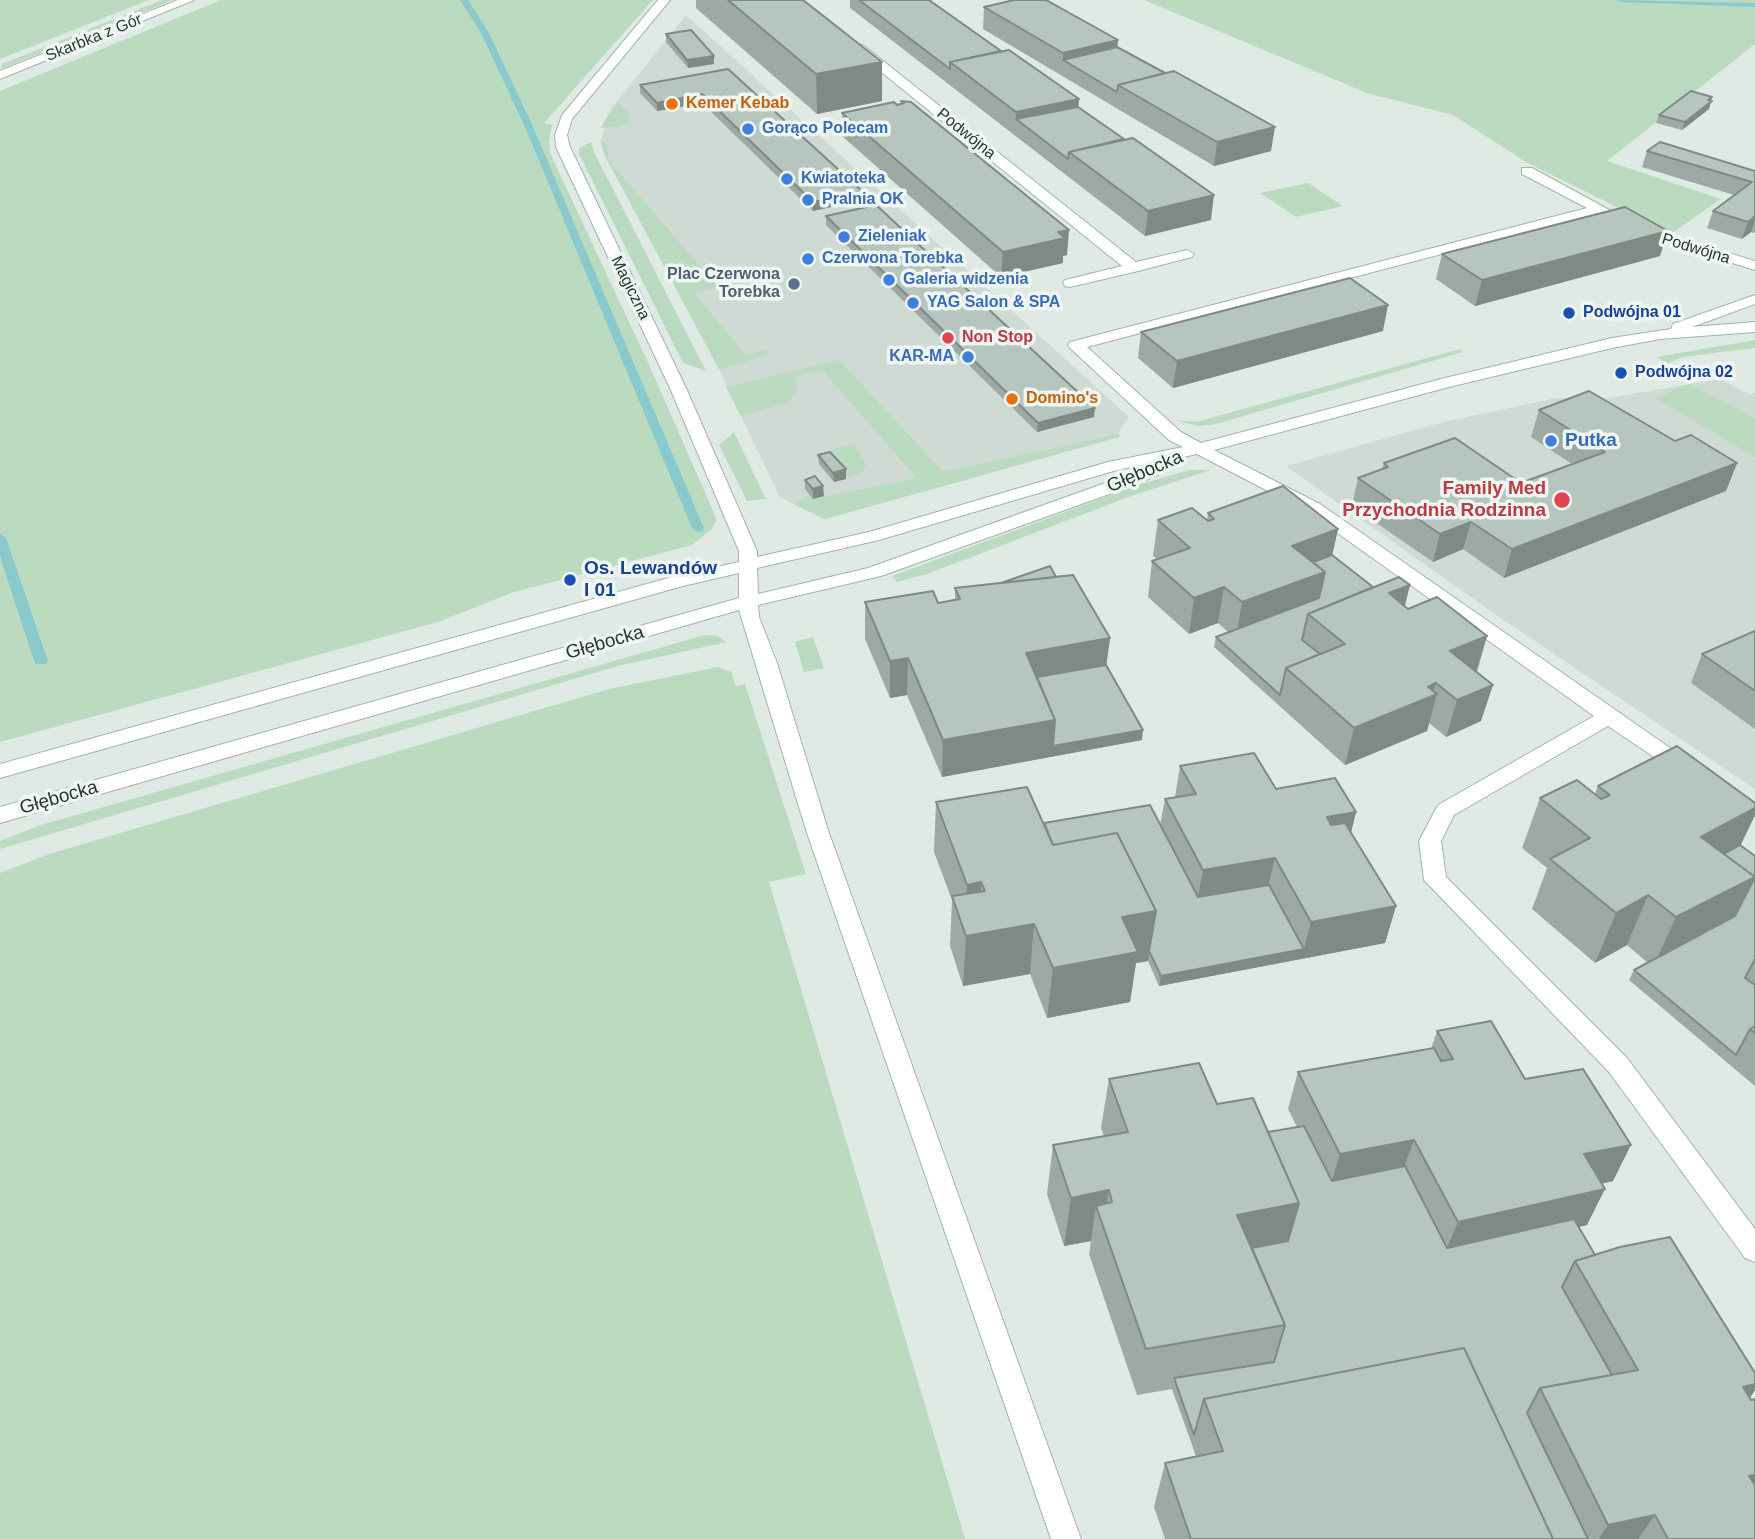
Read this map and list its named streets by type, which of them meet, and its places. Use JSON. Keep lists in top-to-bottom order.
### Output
{
  "streets": {
    "street": [
      "Skarbka z Gór",
      "Podwójna",
      "Magiczna",
      "Głębocka"
    ]
  },
  "crossings": [
    ["Magiczna", "Głębocka"]
  ],
  "places": [
    "Kemer Kebab",
    "Gorąco Polecam",
    "Kwiatoteka",
    "Pralnia OK",
    "Zieleniak",
    "Czerwona Torebka",
    "Galeria widzenia",
    "Plac Czerwona Torebka",
    "YAG Salon & SPA",
    "Podwójna 01",
    "Non Stop",
    "KAR-MA",
    "Podwójna 02",
    "Domino's",
    "Putka",
    "Family Med Przychodnia Rodzinna",
    "Os. Lewandów I 01"
  ]
}
